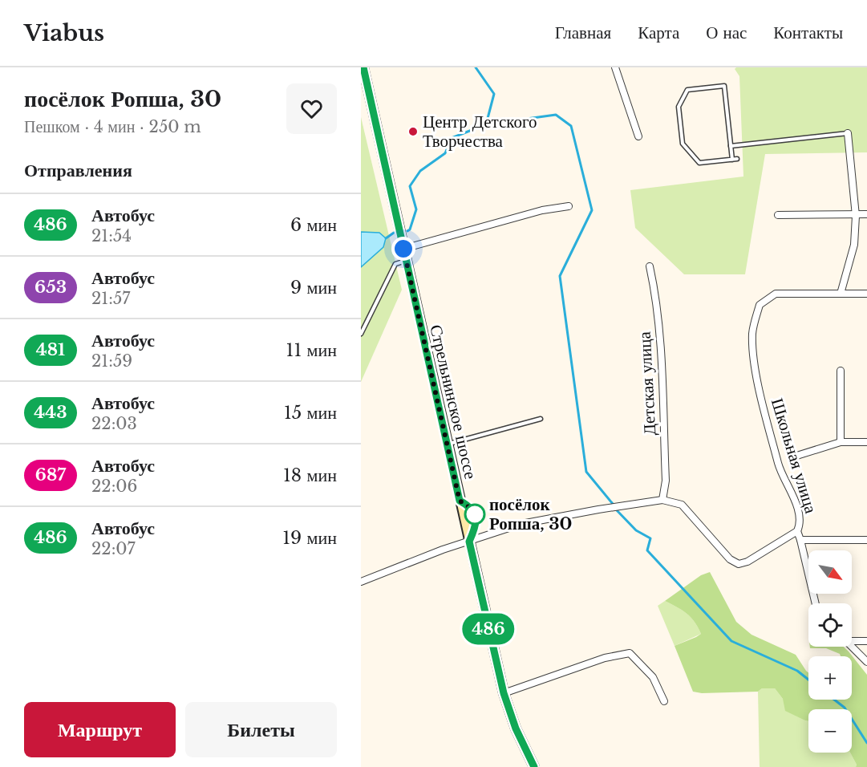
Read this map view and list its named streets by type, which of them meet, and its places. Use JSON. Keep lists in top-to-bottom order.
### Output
{
  "streets": {
    "main road": ["Стрельнинское шоссе"],
    "street": ["Детская улица", "Школьная улица"]
  },
  "crossings": [
    ["Детская улица", "Школьная улица"],
    ["Стрельнинское шоссе", "Школьная улица"]
  ],
  "places": ["Центр Детского Творчества", "посёлок Ропша, 30"],
  "lines": ["bus line 486"],
  "north": "bottom right",
  "page": {
    "header": "Viabus",
    "nav": [
      "Главная",
      "Карта",
      "О нас",
      "Контакты"
    ],
    "heading": [
      ["посёлок Ропша, 30", "Пешком · 4 мин · 250 m"],
      "Отправления"
    ],
    "on_map": "486",
    "list": [
      {
        "mark": "486",
        "name": "Автобус",
        "note": "21:54",
        "value": "6 мин"
      },
      {
        "mark": "653",
        "name": "Автобус",
        "note": "21:57",
        "value": "9 мин"
      },
      {
        "mark": "481",
        "name": "Автобус",
        "note": "21:59",
        "value": "11 мин"
      },
      {
        "mark": "443",
        "name": "Автобус",
        "note": "22:03",
        "value": "15 мин"
      },
      {
        "mark": "687",
        "name": "Автобус",
        "note": "22:06",
        "value": "18 мин"
      },
      {
        "mark": "486",
        "name": "Автобус",
        "note": "22:07",
        "value": "19 мин"
      }
    ],
    "map_buttons": ["+", "−"],
    "buttons": ["Маршрут", "Билеты"]
  }
}
